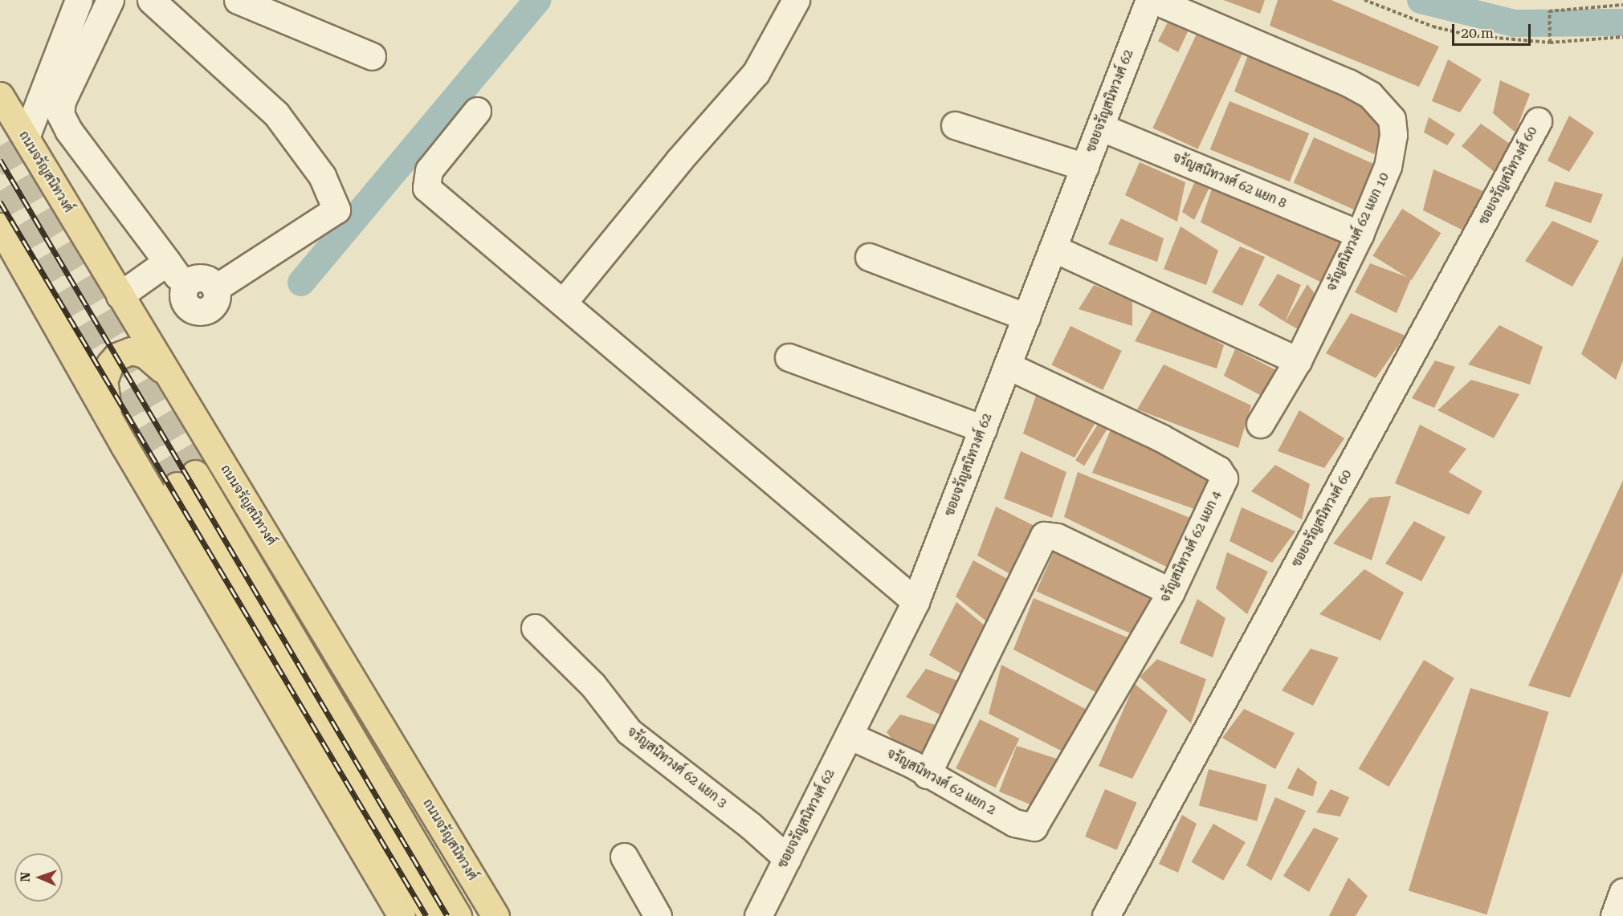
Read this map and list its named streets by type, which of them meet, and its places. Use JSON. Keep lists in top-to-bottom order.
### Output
{
  "streets": {
    "main road": ["ถนนจรัญสนิทวงศ์"],
    "street": [
      "ซอยจรัญสนิทวงศ์ 62",
      "ซอยจรัญสนิทวงศ์ 60",
      "จรัญสนิทวงศ์ 62 แยก 8",
      "จรัญสนิทวงศ์ 62 แยก 10",
      "จรัญสนิทวงศ์ 62 แยก 4",
      "จรัญสนิทวงศ์ 62 แยก 3",
      "จรัญสนิทวงศ์ 62 แยก 2"
    ]
  },
  "crossings": [
    ["ซอยจรัญสนิทวงศ์ 62", "จรัญสนิทวงศ์ 62 แยก 8"],
    ["ซอยจรัญสนิทวงศ์ 62", "จรัญสนิทวงศ์ 62 แยก 4"],
    ["ซอยจรัญสนิทวงศ์ 62", "จรัญสนิทวงศ์ 62 แยก 3"],
    ["ซอยจรัญสนิทวงศ์ 62", "จรัญสนิทวงศ์ 62 แยก 2"],
    ["จรัญสนิทวงศ์ 62 แยก 8", "จรัญสนิทวงศ์ 62 แยก 10"],
    ["จรัญสนิทวงศ์ 62 แยก 4", "จรัญสนิทวงศ์ 62 แยก 2"]
  ],
  "scale_bar": "20 m",
  "north": "left"
}
